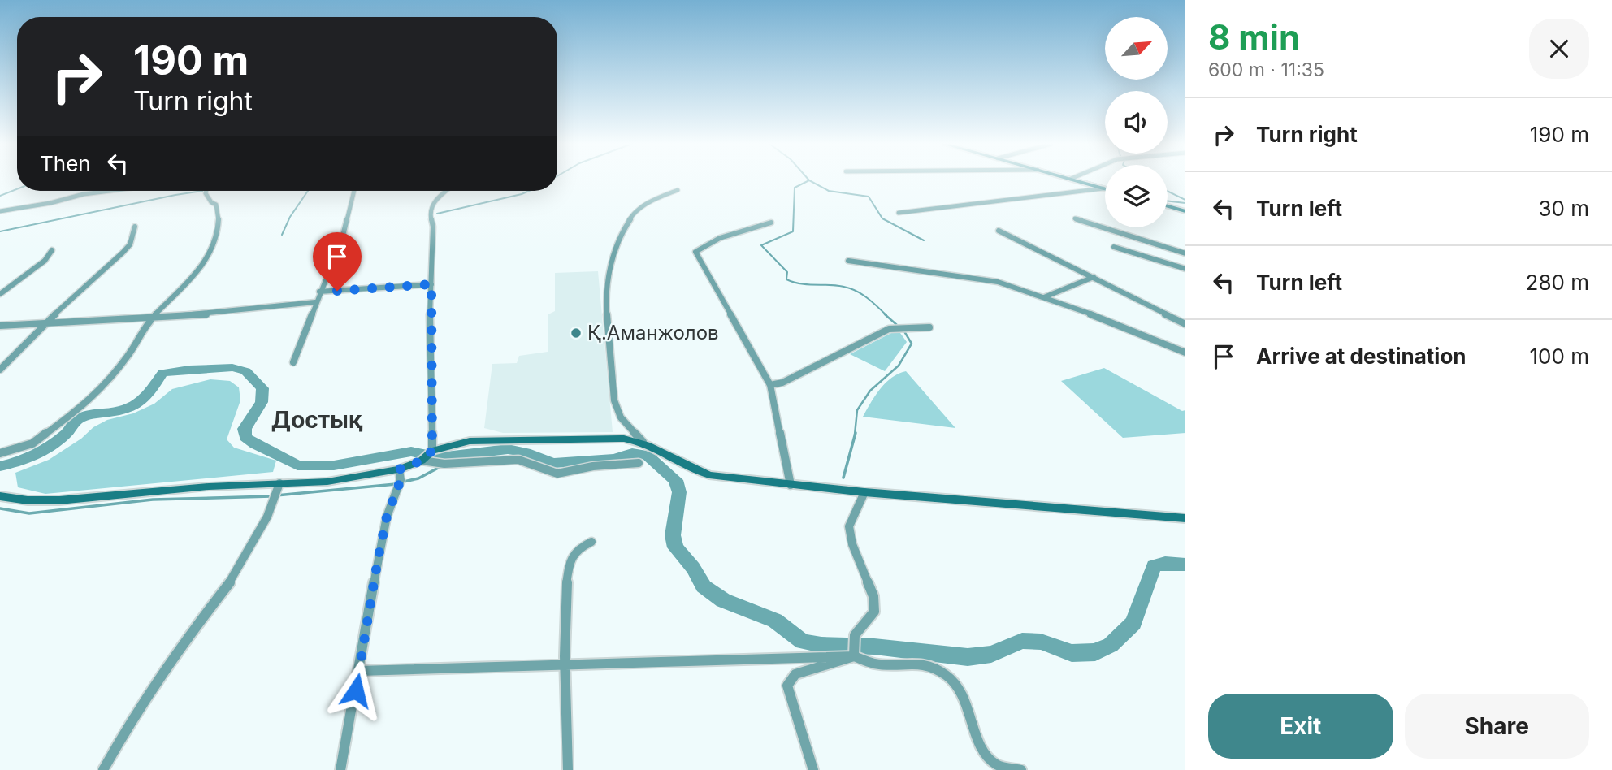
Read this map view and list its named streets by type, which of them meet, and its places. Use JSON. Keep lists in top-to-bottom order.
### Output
{
  "districts": ["Достық"],
  "places": ["Қ.Аманжолов"],
  "north": "top right",
  "page": {
    "heading": ["8 min", "600 m · 11:35"],
    "turn": ["190 m", "Turn right"],
    "list": [
      {
        "name": "Turn right",
        "value": "190 m"
      },
      {
        "name": "Turn left",
        "value": "30 m"
      },
      {
        "name": "Turn left",
        "value": "280 m"
      },
      {
        "name": "Arrive at destination",
        "value": "100 m"
      }
    ],
    "then": "Then",
    "buttons": ["Exit", "Share"]
  }
}
